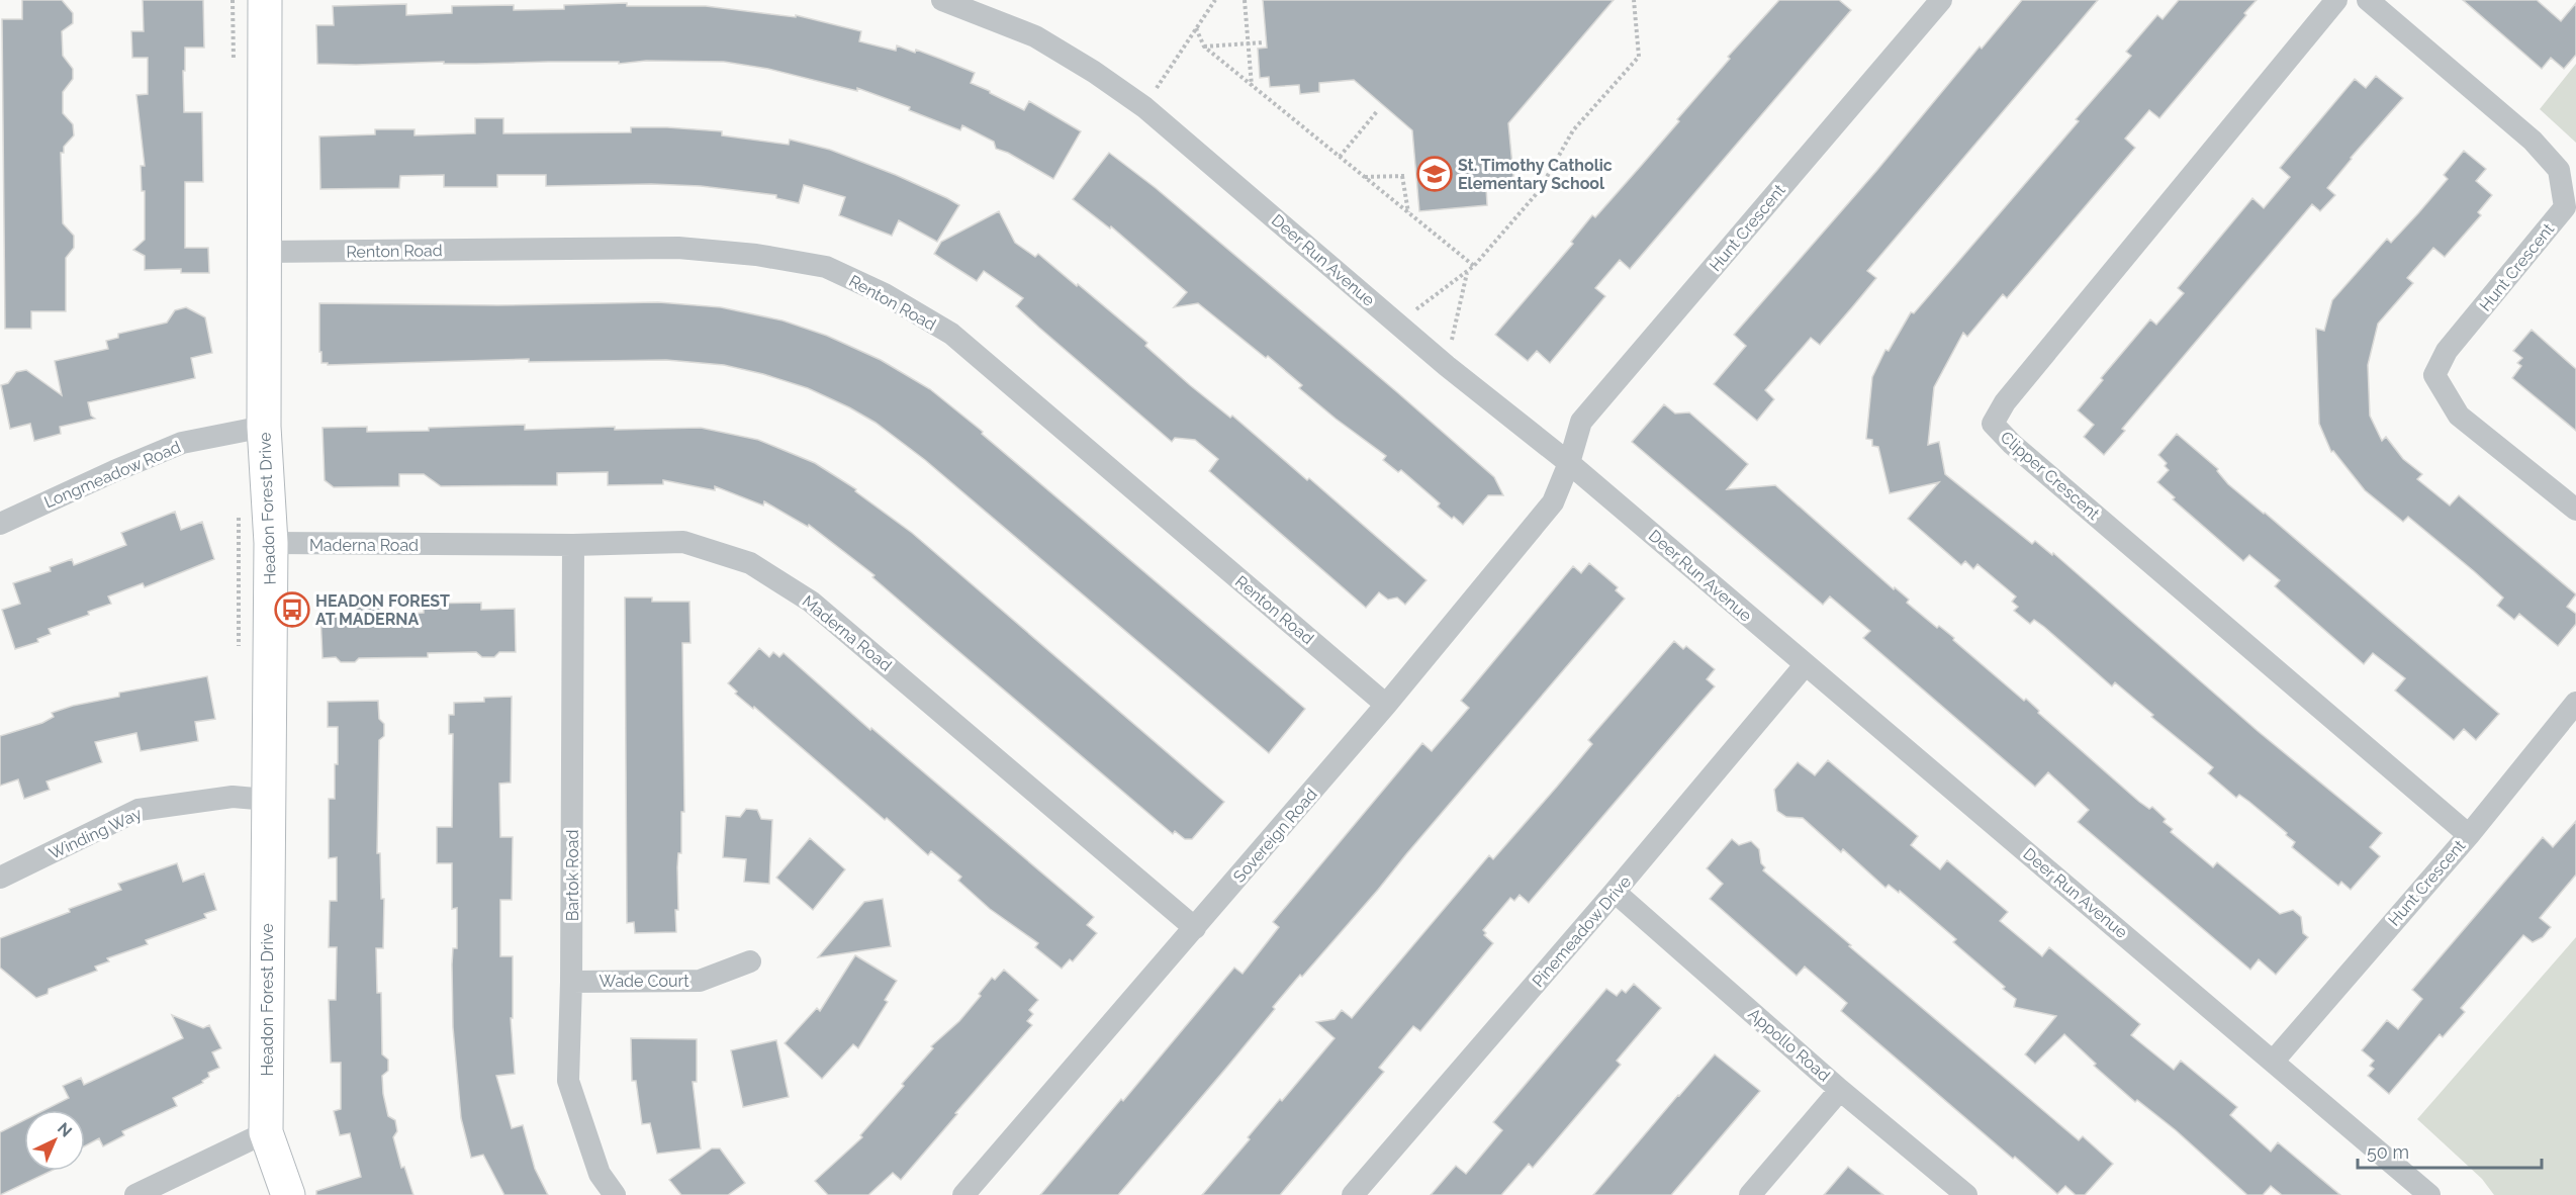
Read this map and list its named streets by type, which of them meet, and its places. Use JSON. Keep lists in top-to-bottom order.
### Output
{
  "streets": {
    "street": [
      "Hunt Crescent",
      "Renton Road",
      "Deer Run Avenue",
      "Longmeadow Road",
      "Clipper Crescent",
      "Headon Forest Drive",
      "Maderna Road",
      "Winding Way",
      "Sovereign Road",
      "Bartok Road",
      "Pinemeadow Drive",
      "Wade Court",
      "Appollo Road"
    ]
  },
  "crossings": [
    ["Hunt Crescent", "Deer Run Avenue"],
    ["Hunt Crescent", "Clipper Crescent"],
    ["Hunt Crescent", "Sovereign Road"],
    ["Renton Road", "Headon Forest Drive"],
    ["Renton Road", "Sovereign Road"],
    ["Deer Run Avenue", "Sovereign Road"],
    ["Deer Run Avenue", "Pinemeadow Drive"],
    ["Longmeadow Road", "Headon Forest Drive"],
    ["Headon Forest Drive", "Maderna Road"],
    ["Headon Forest Drive", "Winding Way"],
    ["Maderna Road", "Sovereign Road"],
    ["Maderna Road", "Bartok Road"],
    ["Bartok Road", "Wade Court"],
    ["Pinemeadow Drive", "Appollo Road"]
  ],
  "places": {
    "school or university": ["St. Timothy Catholic Elementary School"],
    "bus stop": ["HEADON FOREST AT MADERNA"]
  },
  "scale_bar": "50 m",
  "north": "top right"
}
